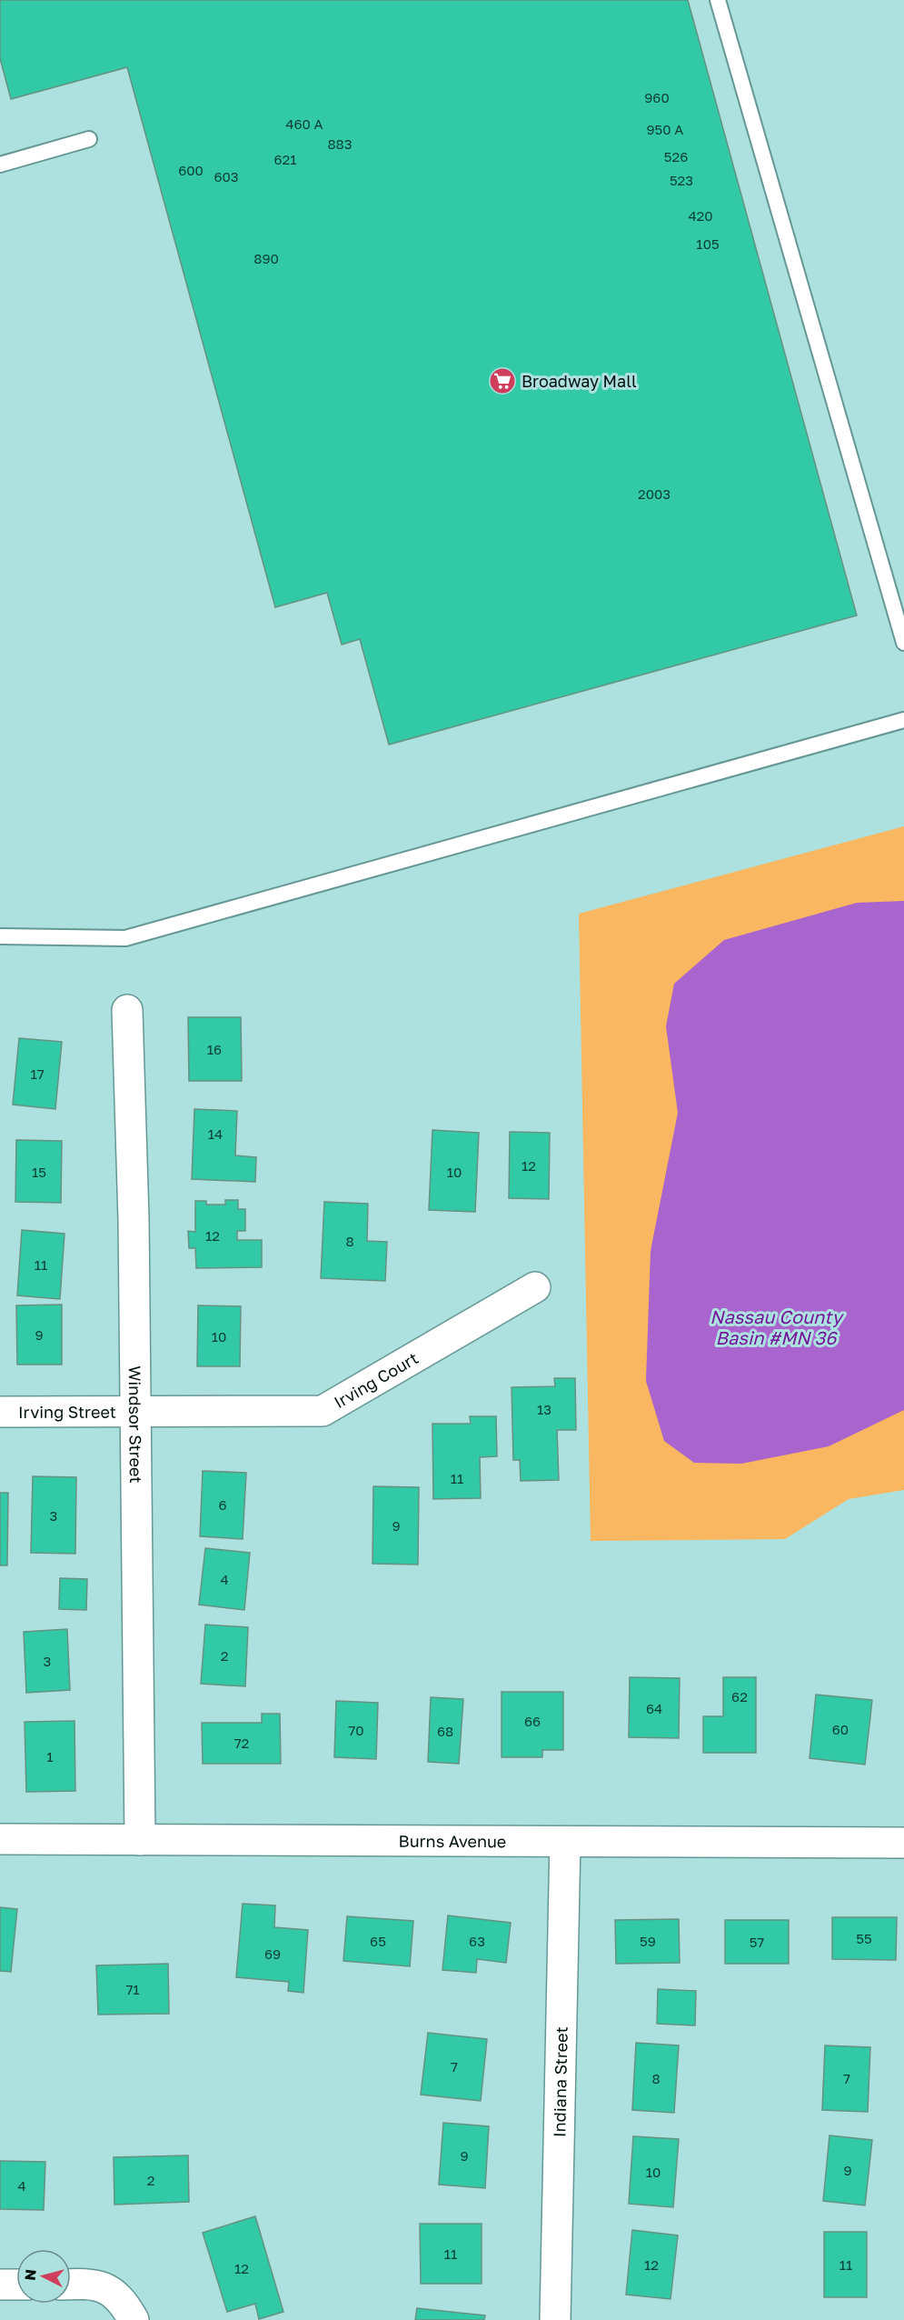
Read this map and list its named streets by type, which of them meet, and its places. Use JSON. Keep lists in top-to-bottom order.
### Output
{
  "streets": {
    "street": [
      "Irving Court",
      "Irving Street",
      "Windsor Street",
      "Burns Avenue",
      "Indiana Street"
    ]
  },
  "crossings": [
    ["Irving Court", "Irving Street"],
    ["Irving Court", "Windsor Street"],
    ["Irving Street", "Windsor Street"],
    ["Windsor Street", "Burns Avenue"],
    ["Burns Avenue", "Indiana Street"]
  ],
  "water": ["Nassau County Basin #MN 36"],
  "places": {
    "supermarket": ["Broadway Mall"]
  },
  "house_numbers": [
    "960",
    "460 A",
    "950 A",
    "883",
    "526",
    "621",
    "600",
    "603",
    "523",
    "420",
    "105",
    "890",
    "2003",
    "16",
    "17",
    "14",
    "12",
    "15",
    "10",
    "12",
    "8",
    "11",
    "9",
    "10",
    "13",
    "11",
    "6",
    "3",
    "9",
    "4",
    "2",
    "3",
    "62",
    "64",
    "66",
    "60",
    "70",
    "68",
    "72",
    "1",
    "55",
    "65",
    "63",
    "59",
    "57",
    "69",
    "71",
    "7",
    "8",
    "7",
    "9",
    "9",
    "10",
    "2",
    "4",
    "11",
    "12",
    "11",
    "12"
  ],
  "north": "left"
}
